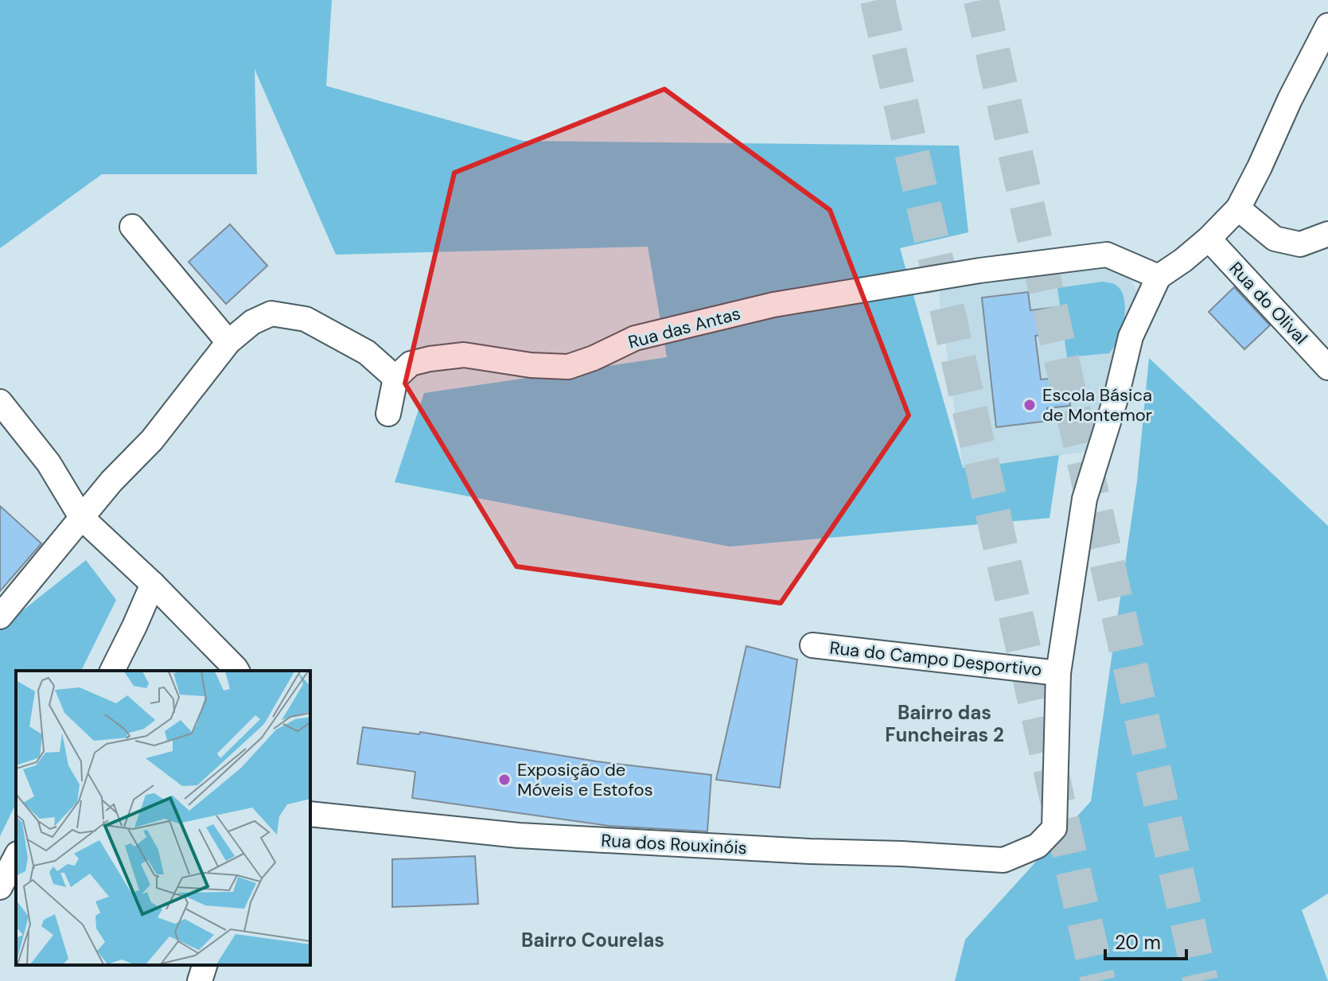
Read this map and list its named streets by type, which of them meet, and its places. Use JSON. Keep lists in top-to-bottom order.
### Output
{
  "streets": {
    "street": [
      "Rua do Olival",
      "Rua das Antas",
      "Rua do Campo Desportivo",
      "Rua dos Rouxinóis"
    ]
  },
  "crossings": [
    ["Rua do Campo Desportivo", "Rua dos Rouxinóis"]
  ],
  "districts": ["Bairro das Funcheiras 2", "Bairro Courelas"],
  "places": ["Escola Básica de Montemor", "Exposição de Móveis e Estofos"],
  "scale_bar": "20 m"
}
